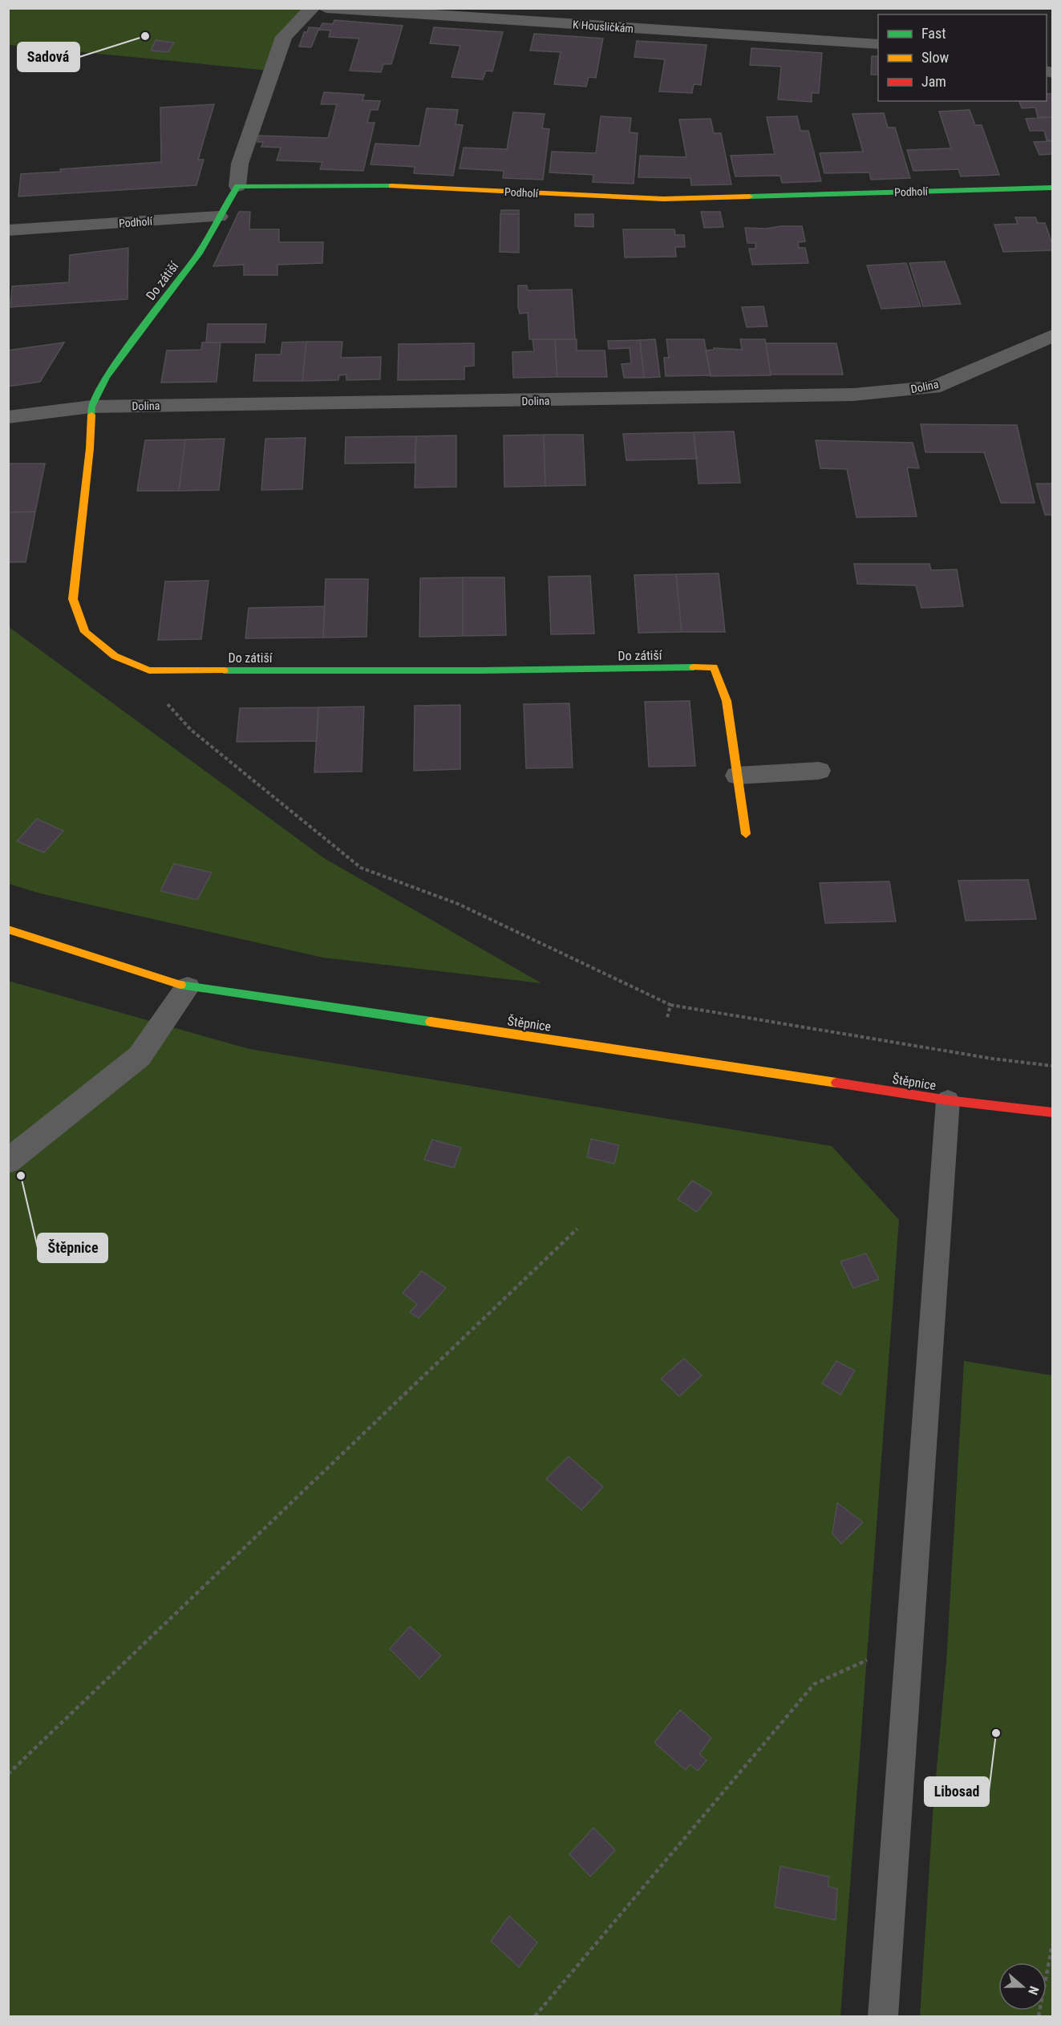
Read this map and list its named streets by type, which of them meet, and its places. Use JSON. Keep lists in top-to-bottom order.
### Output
{
  "streets": {
    "street": [
      "K Housličkám",
      "Podholí",
      "Do zátiší",
      "Dolina",
      "Štěpnice"
    ]
  },
  "crossings": [
    ["Podholí", "Do zátiší"],
    ["Do zátiší", "Dolina"]
  ],
  "places": ["Sadová", "Štěpnice", "Libosad"],
  "legend": ["Fast", "Slow", "Jam"],
  "north": "right"
}
